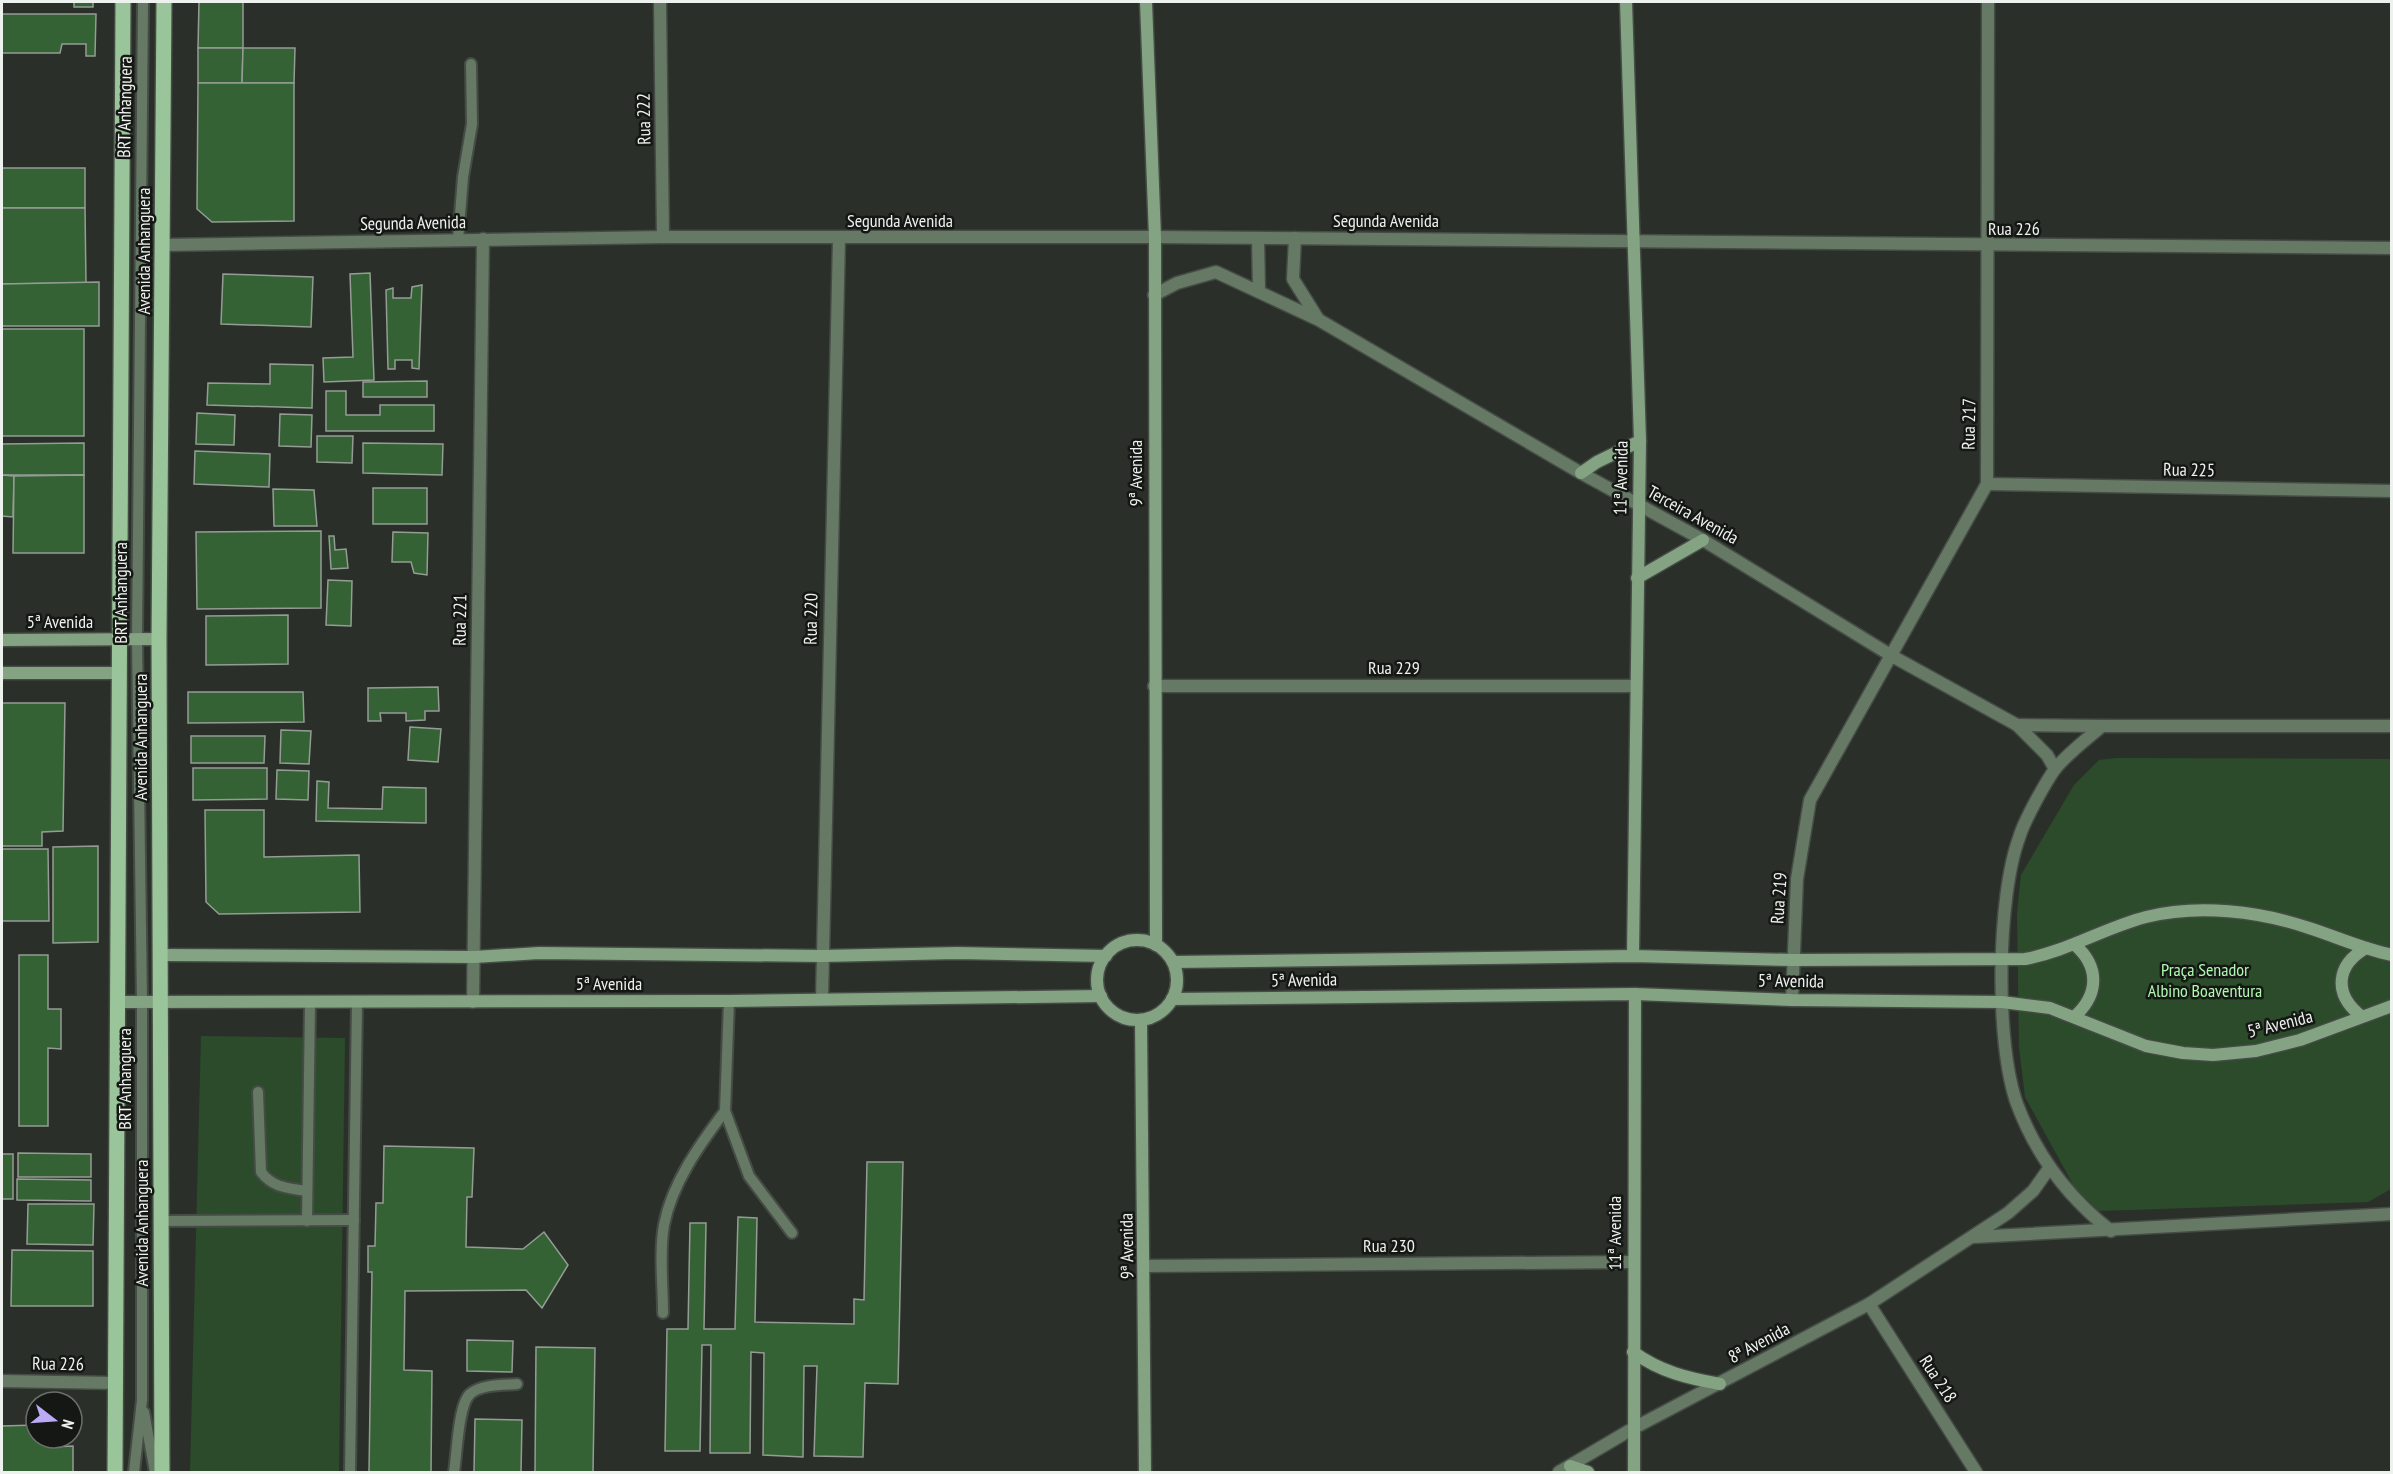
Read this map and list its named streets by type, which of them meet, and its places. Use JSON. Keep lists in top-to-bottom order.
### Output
{
  "streets": {
    "main road": [
      "Avenida Anhanguera",
      "9ª Avenida",
      "11ª Avenida",
      "5ª Avenida"
    ],
    "street": [
      "Rua 222",
      "Segunda Avenida",
      "Rua 226",
      "Rua 217",
      "Rua 225",
      "Terceira Avenida",
      "Rua 220",
      "Rua 221",
      "Rua 229",
      "Rua 219",
      "Rua 230",
      "8ª Avenida",
      "Rua 218"
    ],
    "lane": ["BRT Anhanguera"]
  },
  "crossings": [
    ["BRT Anhanguera", "5ª Avenida"],
    ["Rua 222", "Segunda Avenida"],
    ["Segunda Avenida", "Rua 226"],
    ["Segunda Avenida", "Avenida Anhanguera"],
    ["Segunda Avenida", "9ª Avenida"],
    ["Segunda Avenida", "11ª Avenida"],
    ["Segunda Avenida", "Terceira Avenida"],
    ["Segunda Avenida", "Rua 220"],
    ["Segunda Avenida", "Rua 221"],
    ["Rua 226", "Avenida Anhanguera"],
    ["Rua 226", "Rua 217"],
    ["Rua 226", "11ª Avenida"],
    ["Avenida Anhanguera", "5ª Avenida"],
    ["Rua 217", "Rua 225"],
    ["Rua 217", "Terceira Avenida"],
    ["Rua 217", "Rua 219"],
    ["9ª Avenida", "Terceira Avenida"],
    ["9ª Avenida", "5ª Avenida"],
    ["9ª Avenida", "Rua 229"],
    ["9ª Avenida", "Rua 230"],
    ["11ª Avenida", "Terceira Avenida"],
    ["11ª Avenida", "5ª Avenida"],
    ["11ª Avenida", "Rua 229"],
    ["11ª Avenida", "Rua 230"],
    ["11ª Avenida", "8ª Avenida"],
    ["Rua 220", "5ª Avenida"],
    ["Rua 221", "5ª Avenida"],
    ["5ª Avenida", "Rua 219"],
    ["8ª Avenida", "Rua 218"]
  ],
  "parks": ["Praça Senador Albino Boaventura"],
  "north": "right"
}
